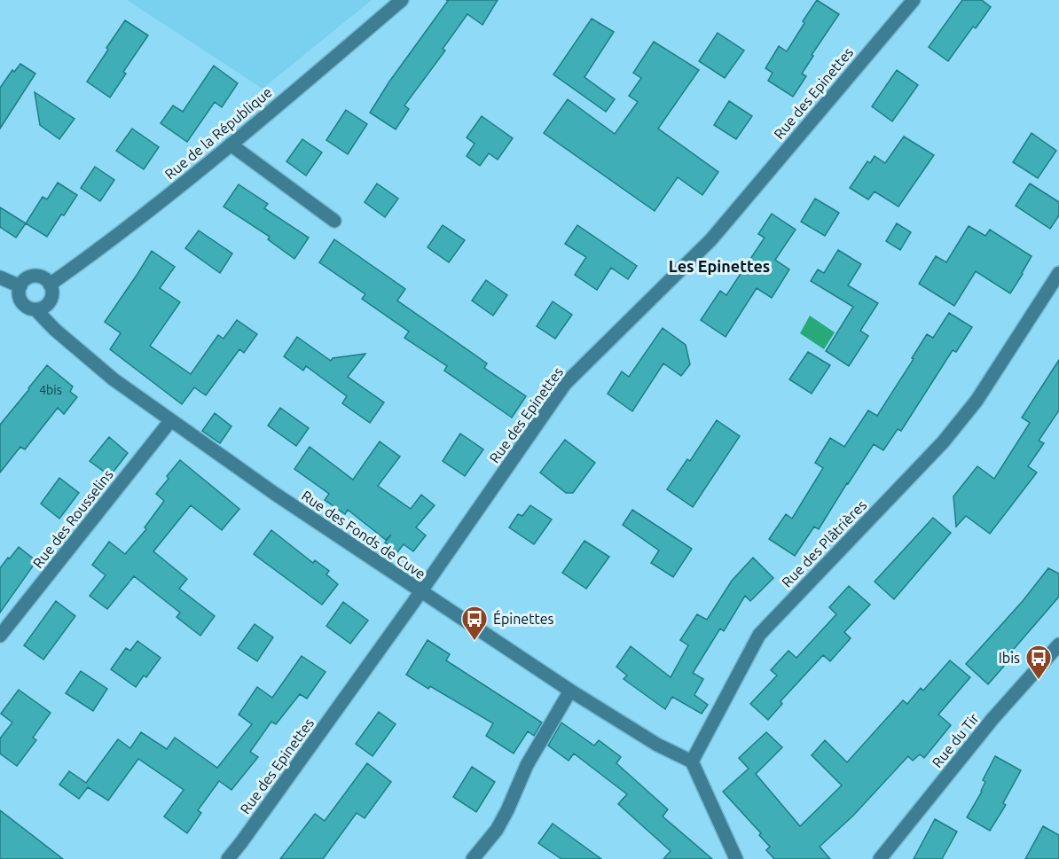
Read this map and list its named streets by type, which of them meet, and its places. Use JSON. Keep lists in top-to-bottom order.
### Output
{
  "streets": {
    "street": [
      "Rue des Epinettes",
      "Rue de la République",
      "Rue des Rousselins",
      "Rue des Fonds de Cuve",
      "Rue des Plâtrières",
      "Rue du Tir"
    ]
  },
  "crossings": [
    ["Rue des Epinettes", "Rue des Fonds de Cuve"],
    ["Rue de la République", "Rue des Fonds de Cuve"],
    ["Rue des Rousselins", "Rue des Fonds de Cuve"],
    ["Rue des Fonds de Cuve", "Rue des Plâtrières"]
  ],
  "districts": ["Les Epinettes"],
  "places": {
    "bus stop": ["Épinettes", "Ibis"]
  },
  "house_numbers": ["4bis"]
}
